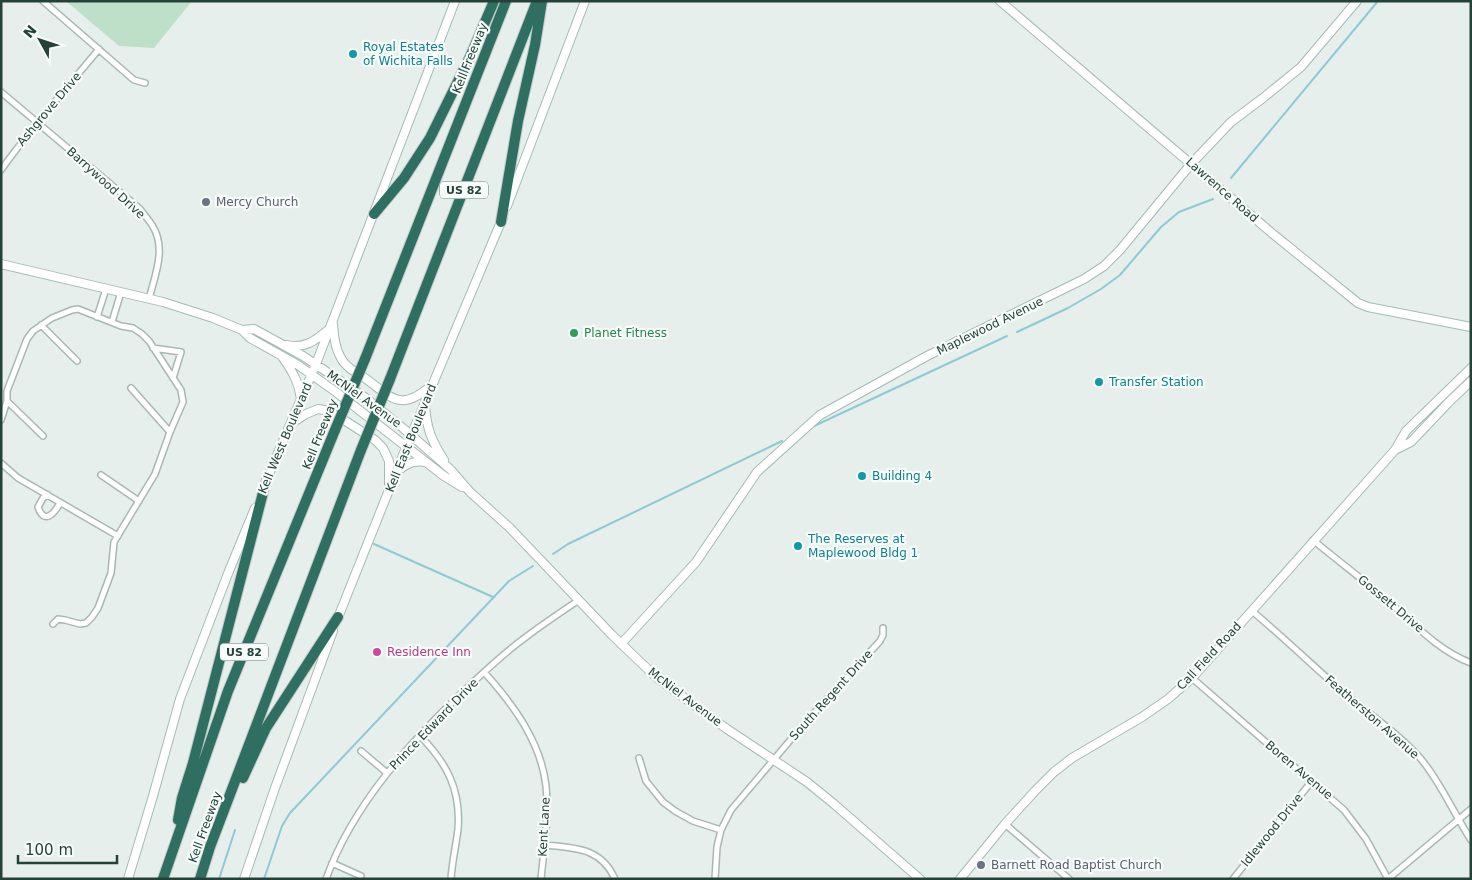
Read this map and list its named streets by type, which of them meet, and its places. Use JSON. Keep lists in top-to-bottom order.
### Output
{
  "streets": {
    "highway": ["Kell Freeway", "US 82"],
    "main road": [
      "Lawrence Road",
      "Maplewood Avenue",
      "McNiel Avenue",
      "Kell West Boulevard",
      "Kell East Boulevard",
      "Call Field Road"
    ],
    "street": [
      "Ashgrove Drive",
      "Barrywood Drive",
      "Gossett Drive",
      "South Regent Drive",
      "Featherston Avenue",
      "Prince Edward Drive",
      "Boren Avenue",
      "Kent Lane",
      "Idlewood Drive"
    ]
  },
  "crossings": [
    ["Ashgrove Drive", "Barrywood Drive"],
    ["Barrywood Drive", "McNiel Avenue"],
    ["Lawrence Road", "Maplewood Avenue"],
    ["Maplewood Avenue", "McNiel Avenue"],
    ["McNiel Avenue", "Kell West Boulevard"],
    ["McNiel Avenue", "Kell East Boulevard"],
    ["McNiel Avenue", "South Regent Drive"],
    ["McNiel Avenue", "Prince Edward Drive"],
    ["Gossett Drive", "Call Field Road"],
    ["Call Field Road", "Featherston Avenue"],
    ["Call Field Road", "Boren Avenue"],
    ["Prince Edward Drive", "Kent Lane"],
    ["Boren Avenue", "Idlewood Drive"]
  ],
  "places": [
    "Royal Estates of Wichita Falls",
    "Mercy Church",
    "Planet Fitness",
    "Transfer Station",
    "Building 4",
    "The Reserves at Maplewood Bldg 1",
    "Residence Inn",
    "Barnett Road Baptist Church"
  ],
  "scale_bar": "100 m",
  "north": "top left"
}
